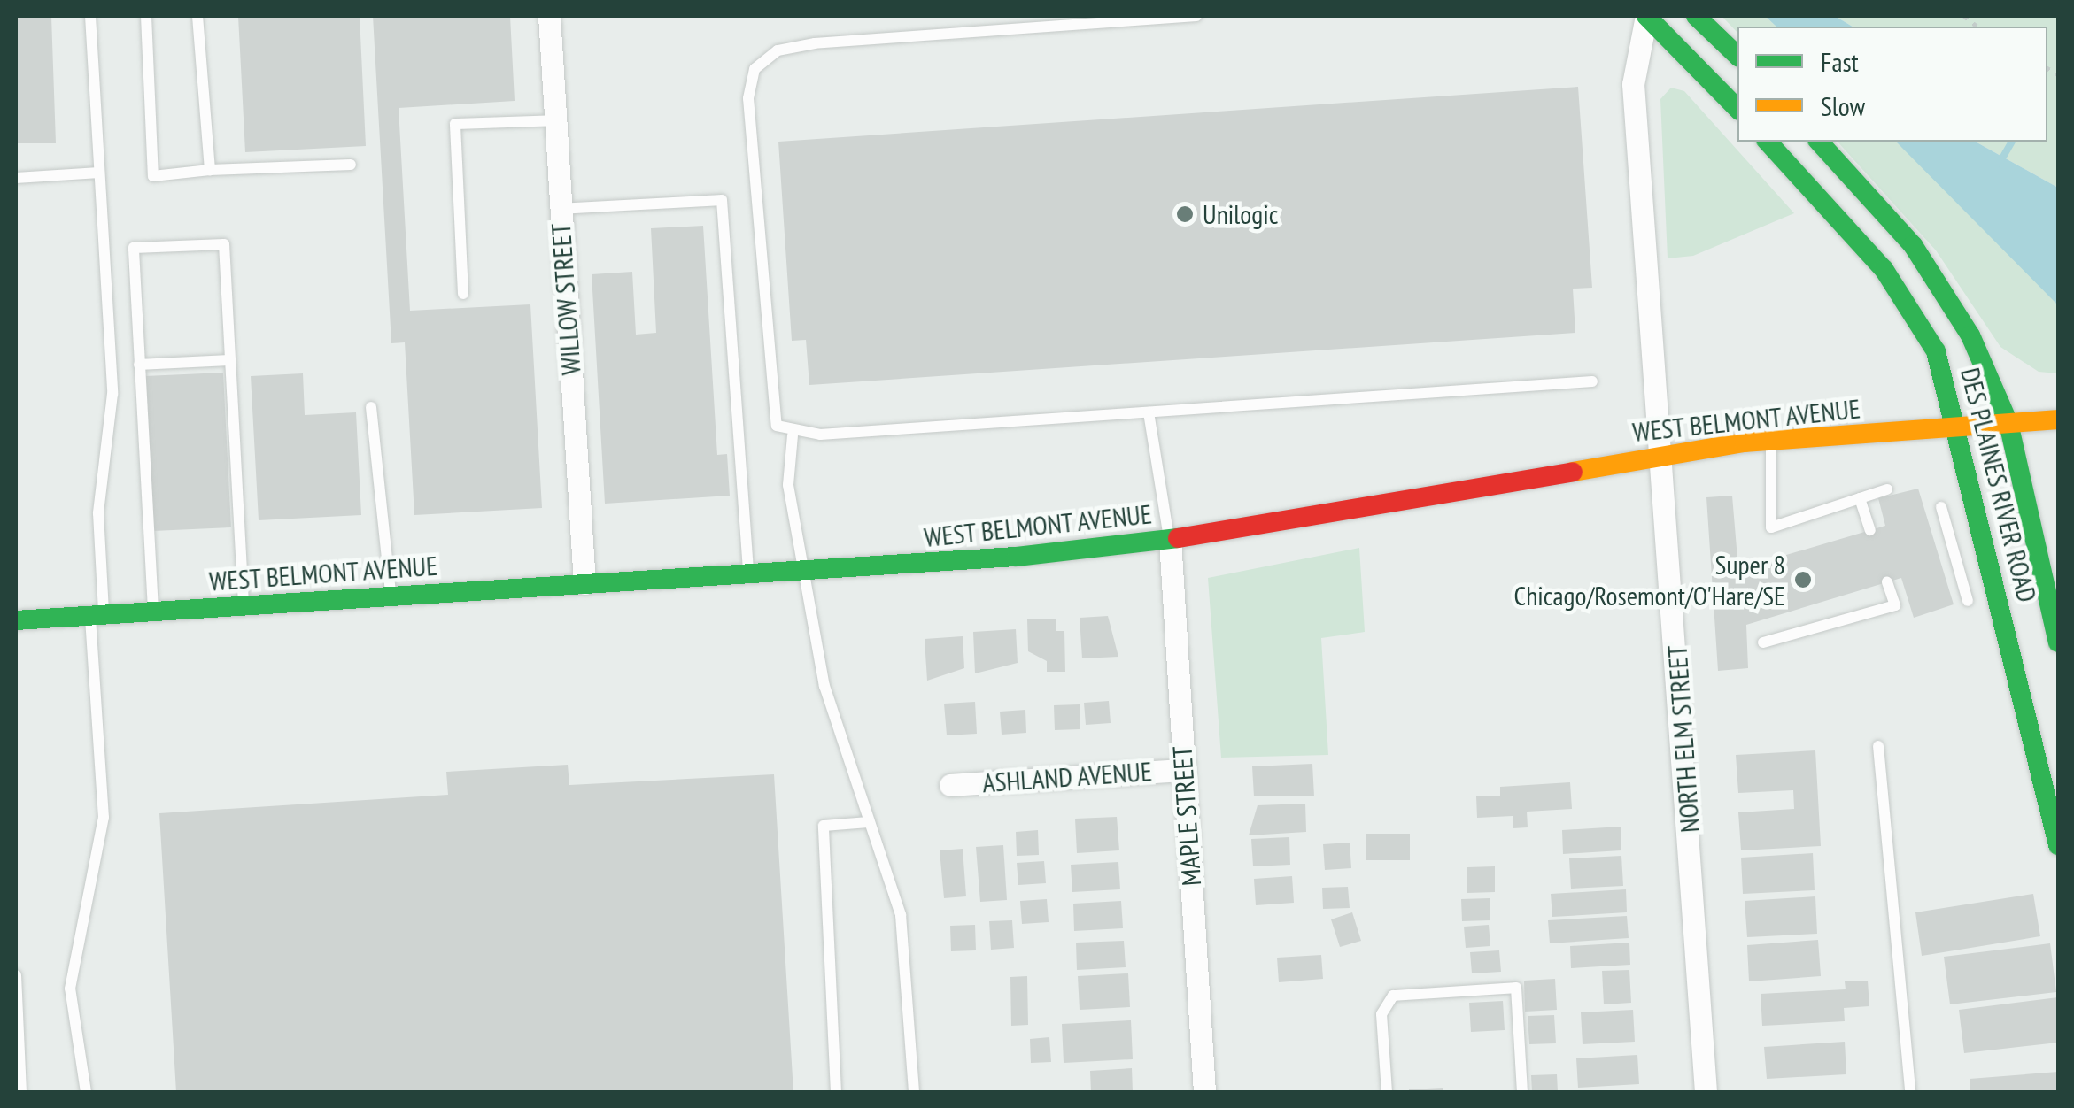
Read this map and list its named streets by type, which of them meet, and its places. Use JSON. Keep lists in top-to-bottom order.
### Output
{
  "streets": {
    "main road": ["WEST BELMONT AVENUE", "DES PLAINES RIVER ROAD"],
    "street": [
      "WILLOW STREET",
      "NORTH ELM STREET",
      "ASHLAND AVENUE",
      "MAPLE STREET"
    ]
  },
  "crossings": [
    ["WILLOW STREET", "WEST BELMONT AVENUE"],
    ["WEST BELMONT AVENUE", "DES PLAINES RIVER ROAD"],
    ["WEST BELMONT AVENUE", "NORTH ELM STREET"],
    ["WEST BELMONT AVENUE", "MAPLE STREET"],
    ["ASHLAND AVENUE", "MAPLE STREET"]
  ],
  "places": ["Unilogic", "Super 8 Chicago/Rosemont/O'Hare/SE"],
  "legend": ["Fast", "Slow"]
}
